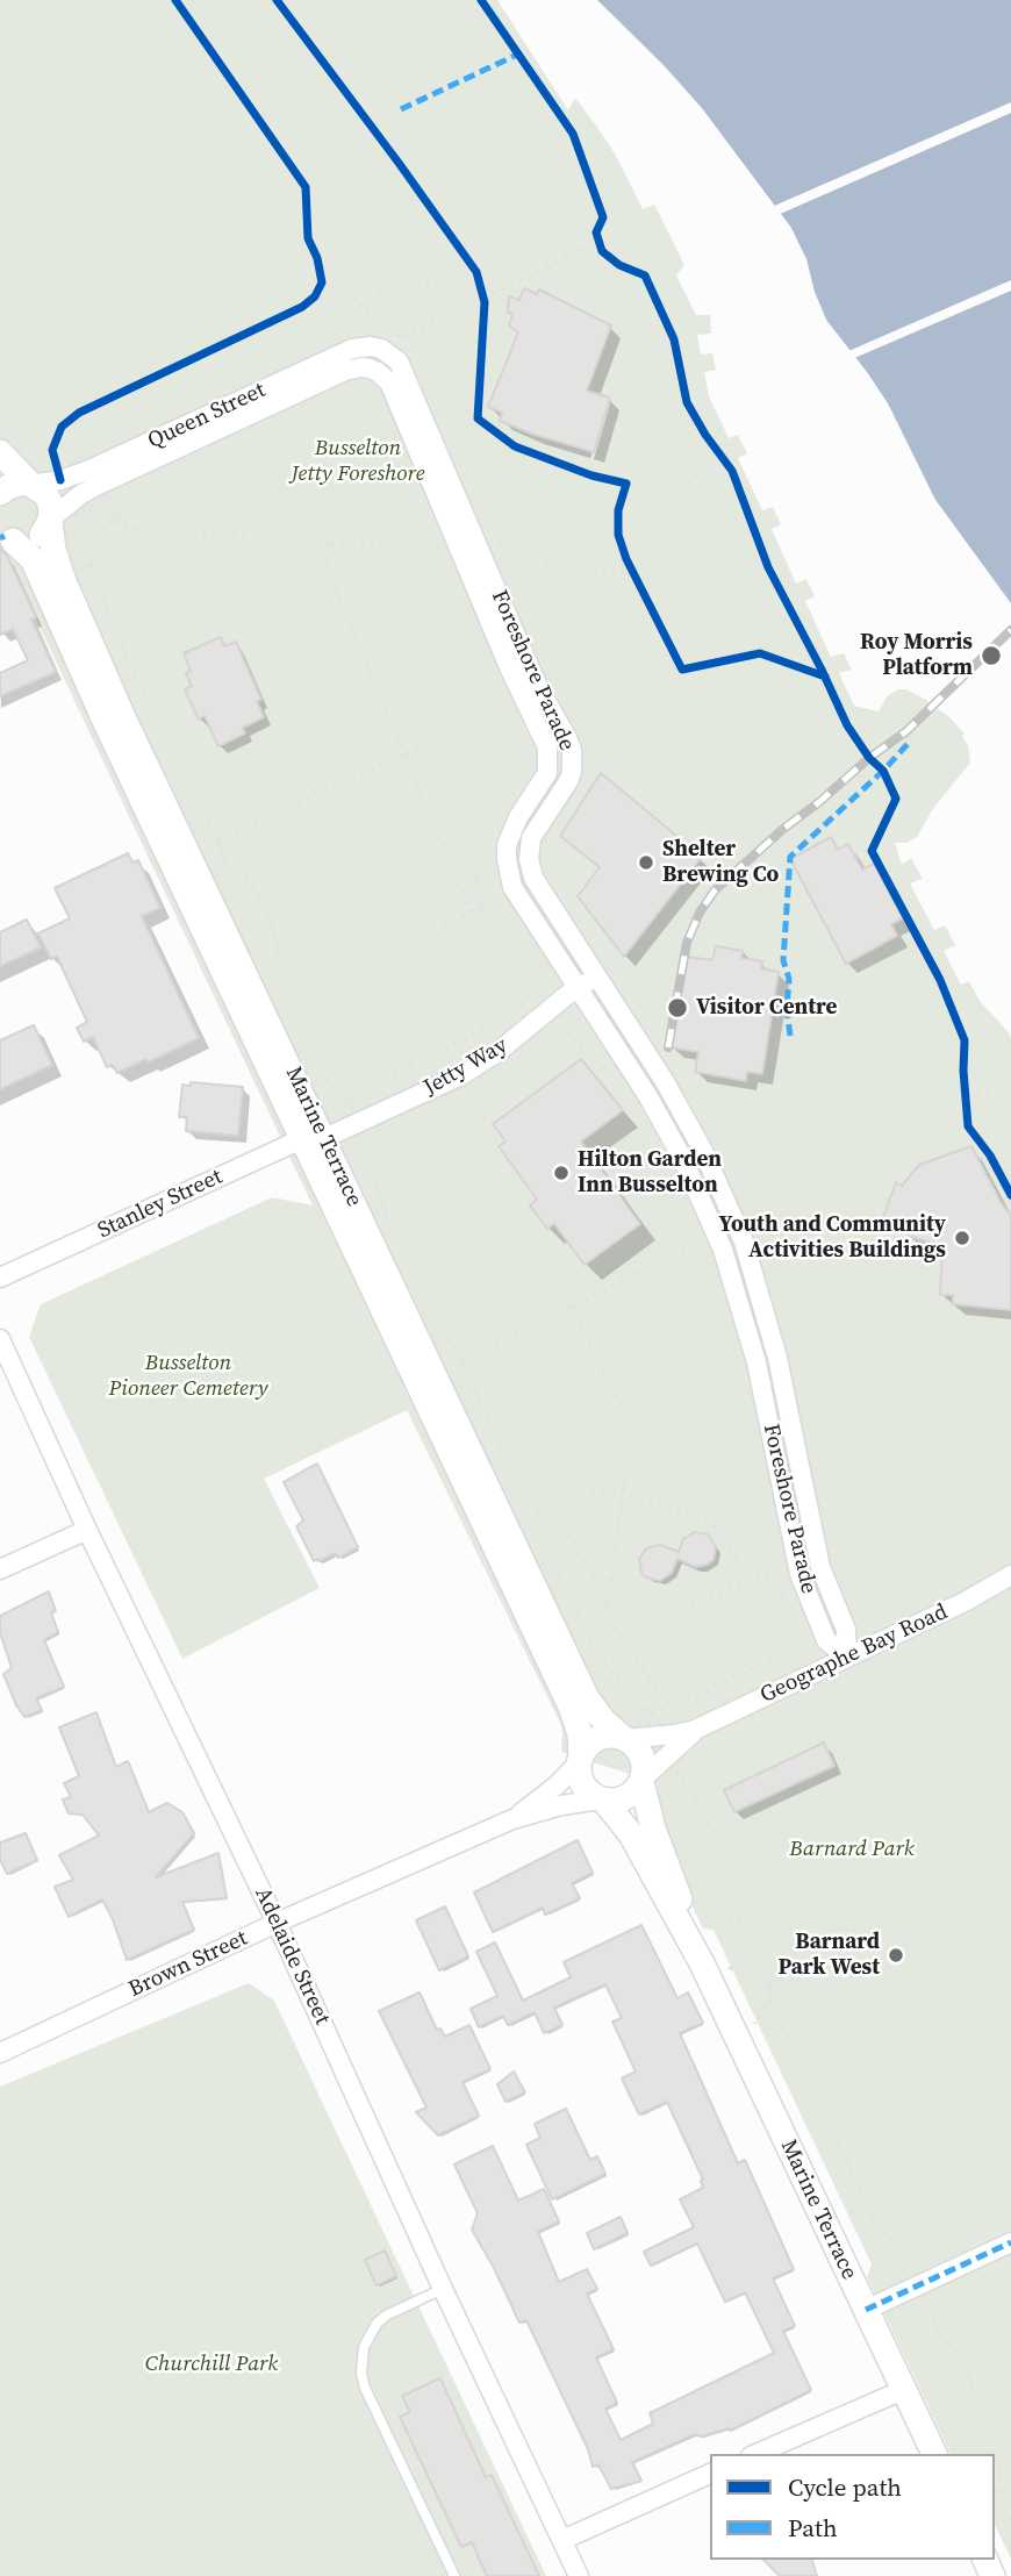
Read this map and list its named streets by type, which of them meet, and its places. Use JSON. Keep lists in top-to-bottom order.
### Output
{
  "streets": {
    "street": [
      "Queen Street",
      "Foreshore Parade",
      "Jetty Way",
      "Marine Terrace",
      "Stanley Street",
      "Geographe Bay Road",
      "Adelaide Street",
      "Brown Street"
    ]
  },
  "crossings": [
    ["Queen Street", "Foreshore Parade"],
    ["Queen Street", "Marine Terrace"],
    ["Foreshore Parade", "Jetty Way"],
    ["Foreshore Parade", "Geographe Bay Road"],
    ["Jetty Way", "Marine Terrace"],
    ["Jetty Way", "Stanley Street"],
    ["Marine Terrace", "Stanley Street"],
    ["Marine Terrace", "Geographe Bay Road"],
    ["Marine Terrace", "Brown Street"],
    ["Geographe Bay Road", "Brown Street"],
    ["Adelaide Street", "Brown Street"]
  ],
  "parks": [
    "Busselton Jetty Foreshore",
    "Busselton Pioneer Cemetery",
    "Barnard Park",
    "Churchill Park"
  ],
  "places": [
    "Roy Morris Platform",
    "Shelter Brewing Co",
    "Visitor Centre",
    "Hilton Garden Inn Busselton",
    "Youth and Community Activities Buildings",
    "Barnard Park West"
  ],
  "legend": ["Cycle path", "Path"]
}
